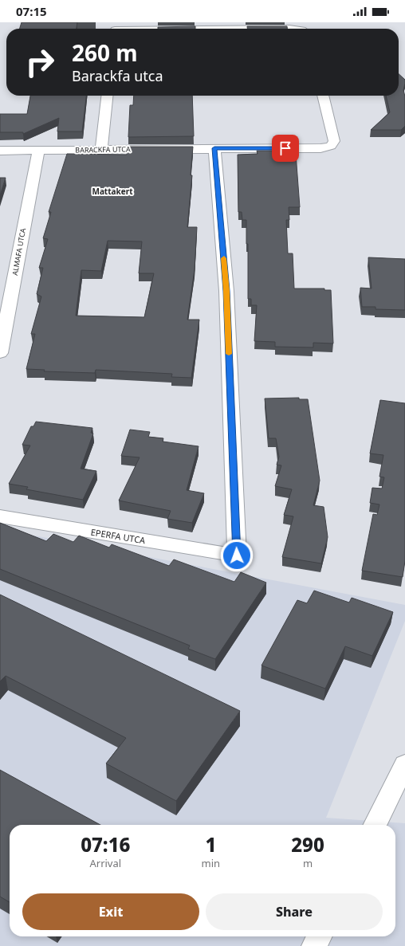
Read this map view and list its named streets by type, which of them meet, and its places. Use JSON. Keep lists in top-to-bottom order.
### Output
{
  "streets": {
    "street": ["BARACKFA UTCA", "ALMAFA UTCA", "EPERFA UTCA"]
  },
  "crossings": [
    ["BARACKFA UTCA", "ALMAFA UTCA"],
    ["BARACKFA UTCA", "EPERFA UTCA"]
  ],
  "districts": ["Mattakert"],
  "page": {
    "status": "07:15",
    "turn": ["260 m", "Barackfa utca"],
    "eta": [
      "07:16",
      "Arrival",
      "1",
      "min",
      "290",
      "m"
    ],
    "buttons": ["Exit", "Share"]
  }
}
